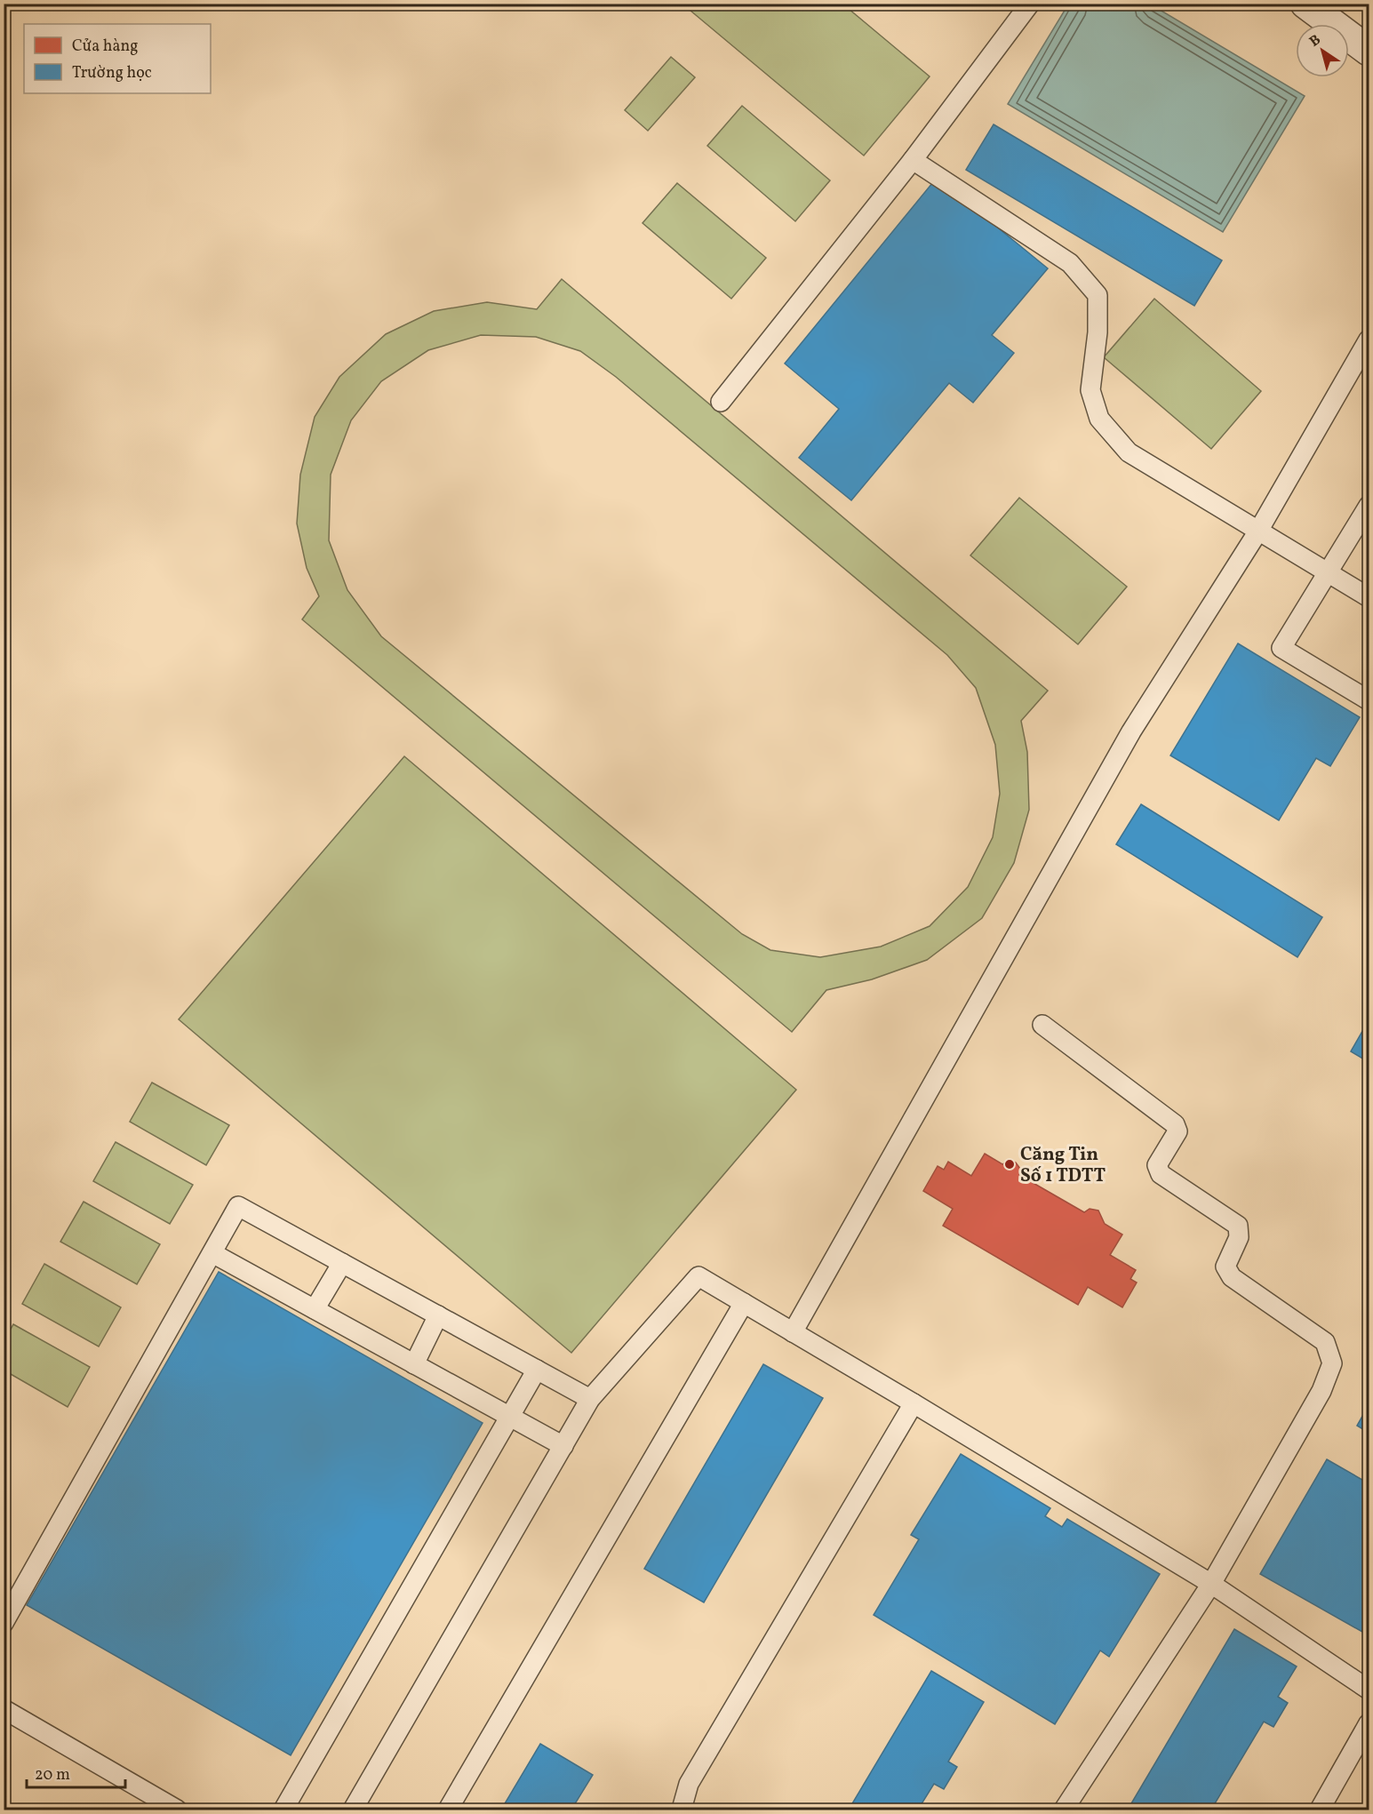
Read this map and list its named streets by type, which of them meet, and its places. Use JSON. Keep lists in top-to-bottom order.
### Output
{
  "places": ["Căng Tin Số 1 TDTT"],
  "legend": ["Cửa hàng", "Trường học"],
  "scale_bar": "20 m",
  "north": "top left"
}
